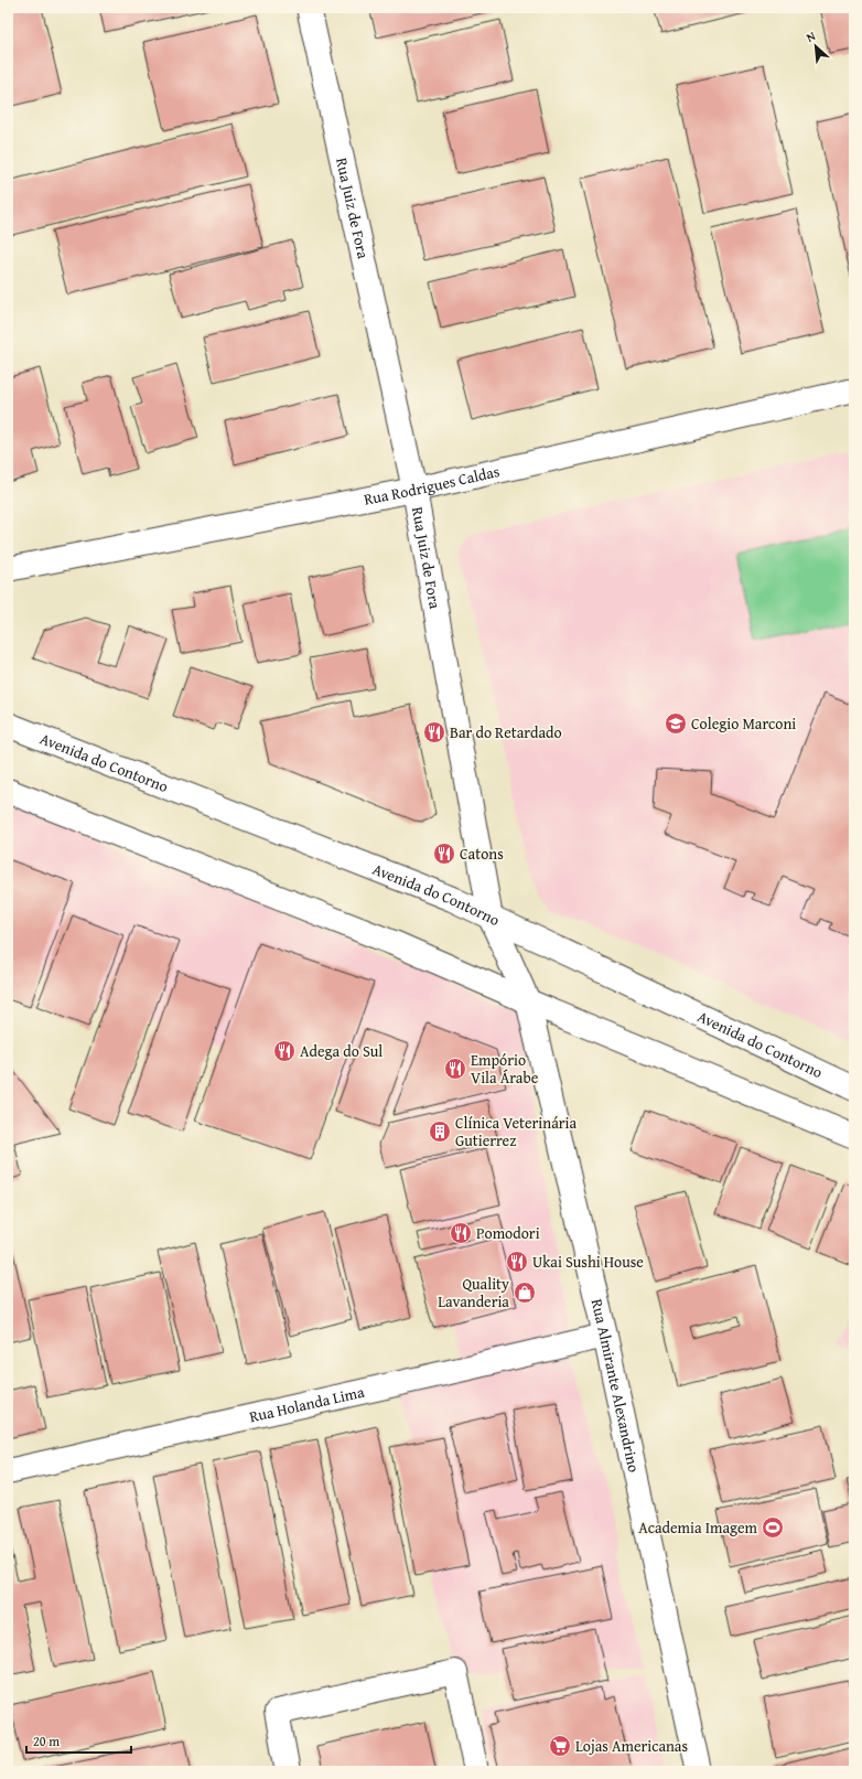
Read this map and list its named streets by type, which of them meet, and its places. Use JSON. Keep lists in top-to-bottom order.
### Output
{
  "streets": {
    "street": [
      "Rua Juiz de Fora",
      "Rua Rodrigues Caldas",
      "Avenida do Contorno",
      "Rua Almirante Alexandrino",
      "Rua Holanda Lima"
    ]
  },
  "crossings": [
    ["Rua Juiz de Fora", "Rua Rodrigues Caldas"],
    ["Rua Juiz de Fora", "Avenida do Contorno"],
    ["Rua Juiz de Fora", "Rua Almirante Alexandrino"],
    ["Rua Almirante Alexandrino", "Rua Holanda Lima"]
  ],
  "places": {
    "school or university": ["Colegio Marconi"],
    "restaurant": [
      "Bar do Retardado",
      "Catons",
      "Adega do Sul",
      "Empório Vila Árabe",
      "Pomodori",
      "Ukai Sushi House"
    ],
    "building": ["Clínica Veterinária Gutierrez"],
    "shop": ["Quality Lavanderia"],
    "sports": ["Academia Imagem"],
    "supermarket": ["Lojas Americanas"]
  },
  "scale_bar": "20 m",
  "north": "top left"
}
